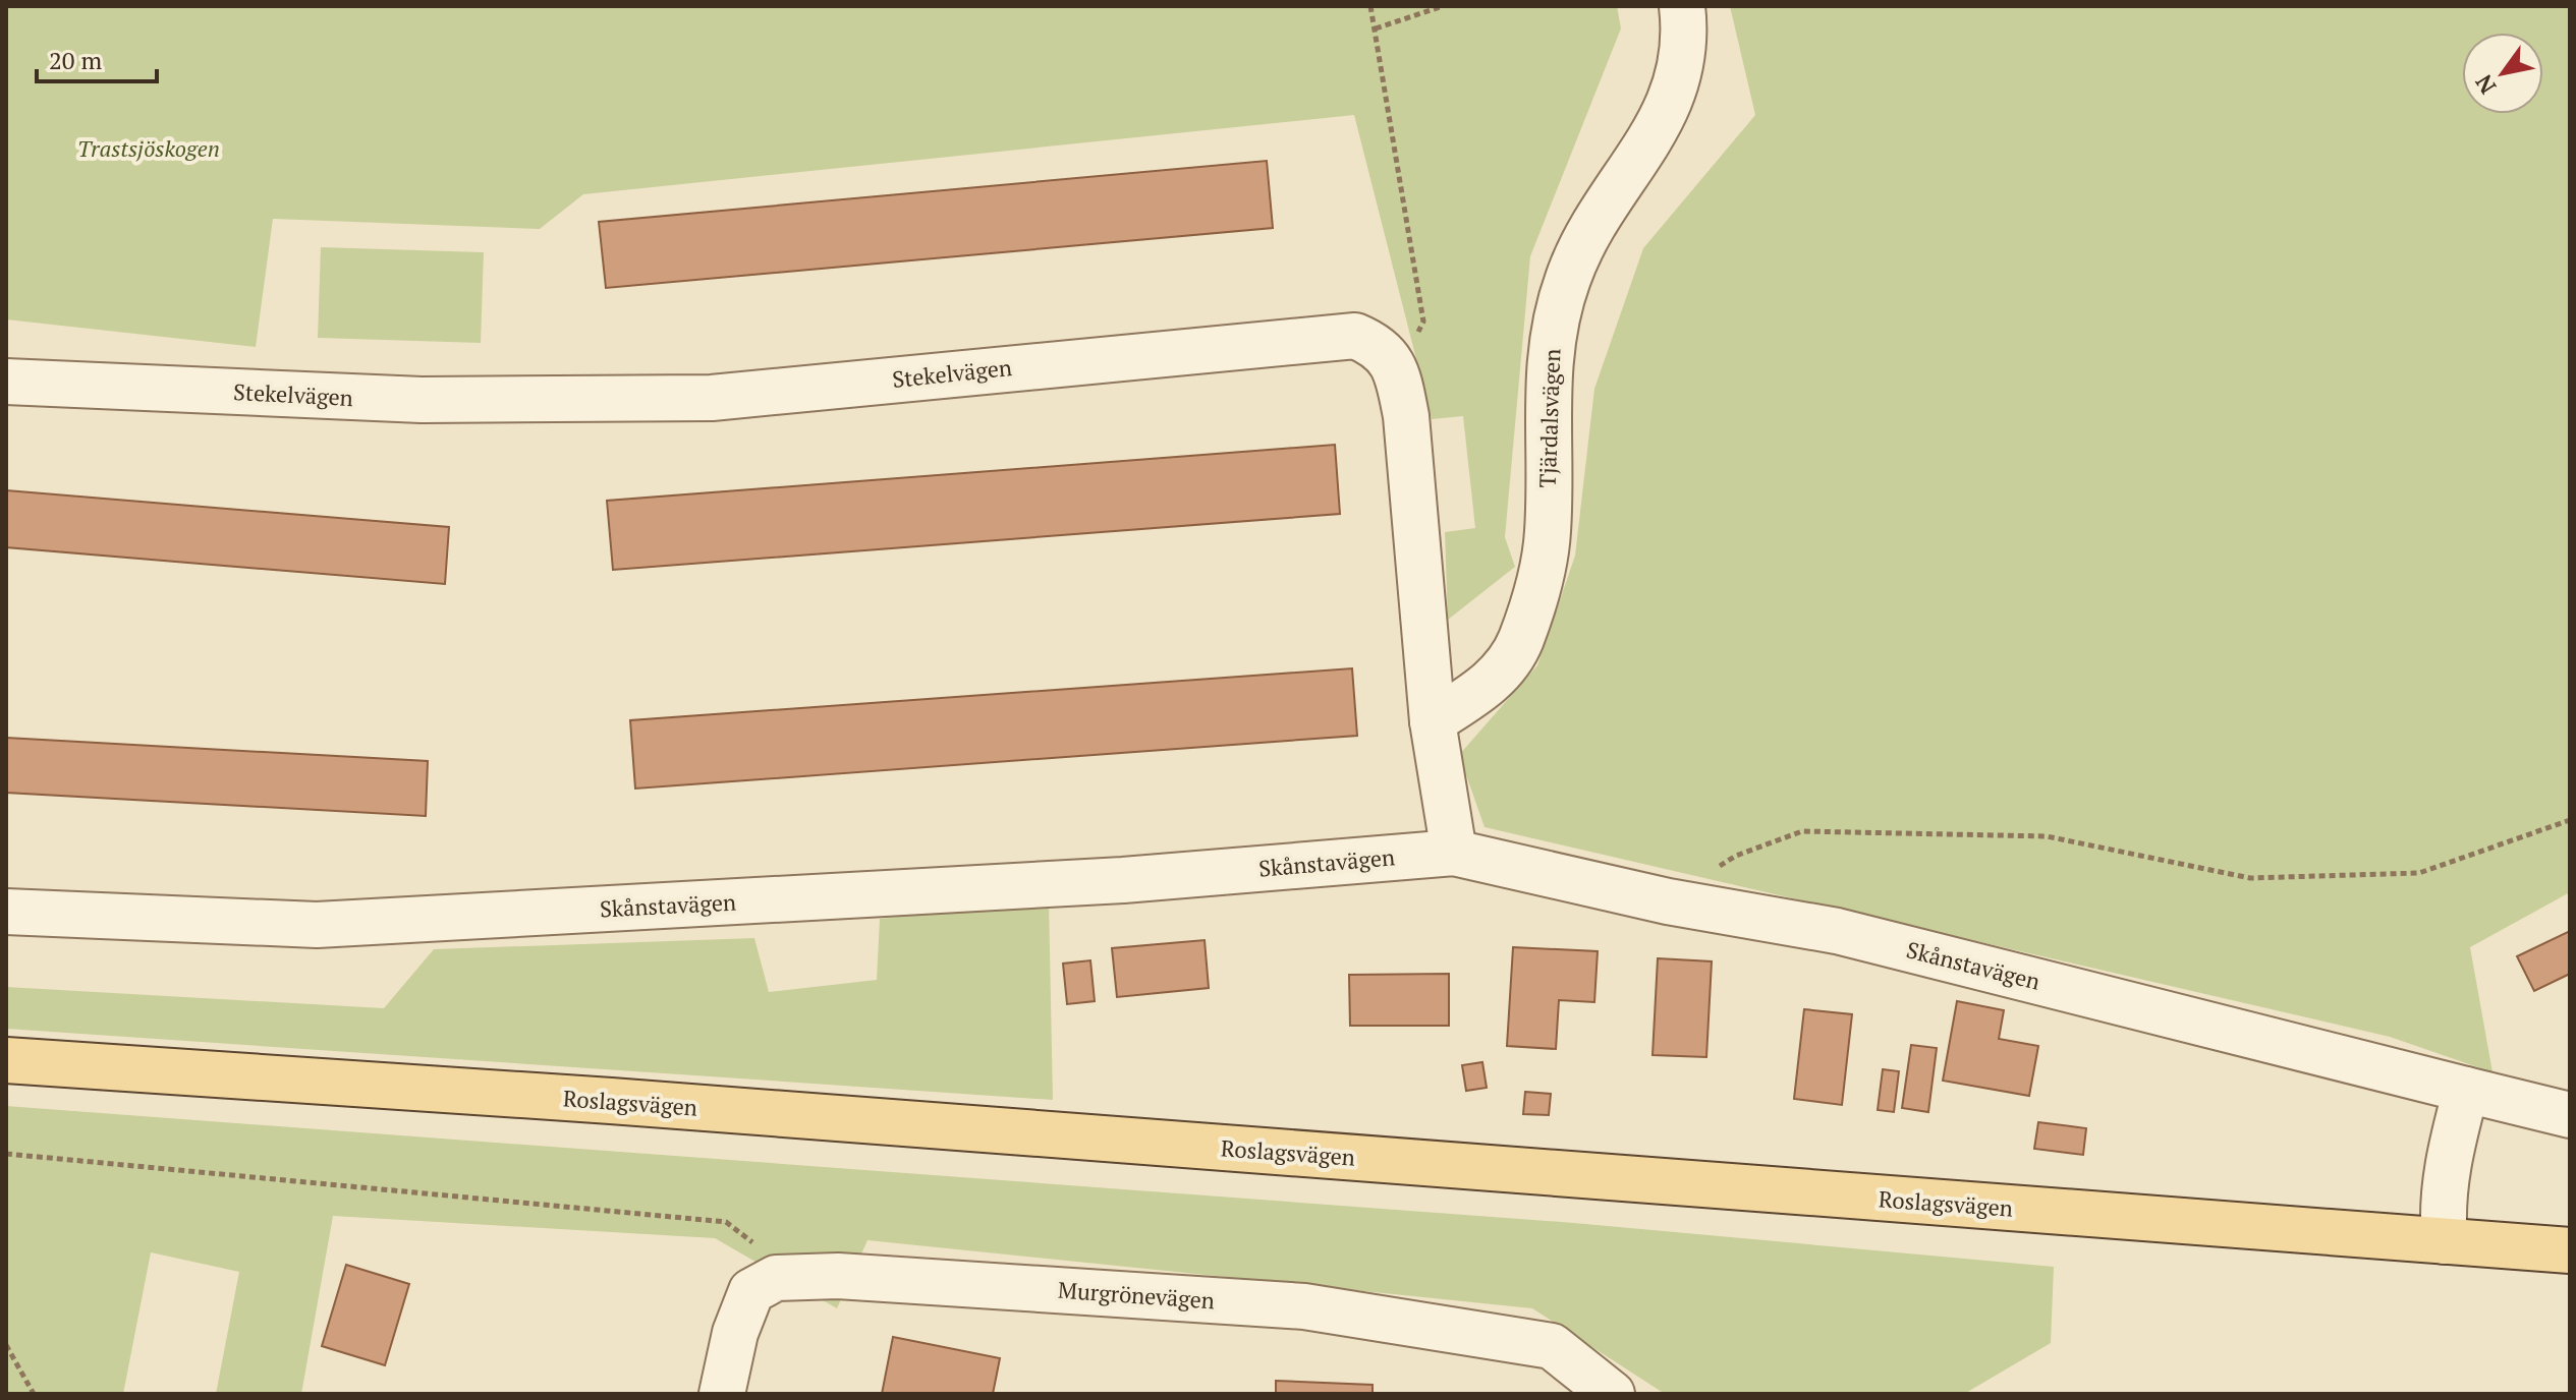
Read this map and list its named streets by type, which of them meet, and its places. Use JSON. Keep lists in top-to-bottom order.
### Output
{
  "streets": {
    "main road": ["Roslagsvägen"],
    "street": [
      "Stekelvägen",
      "Tjärdalsvägen",
      "Skånstavägen",
      "Murgrönevägen"
    ]
  },
  "parks": ["Trastsjöskogen"],
  "scale_bar": "20 m",
  "north": "bottom left"
}
